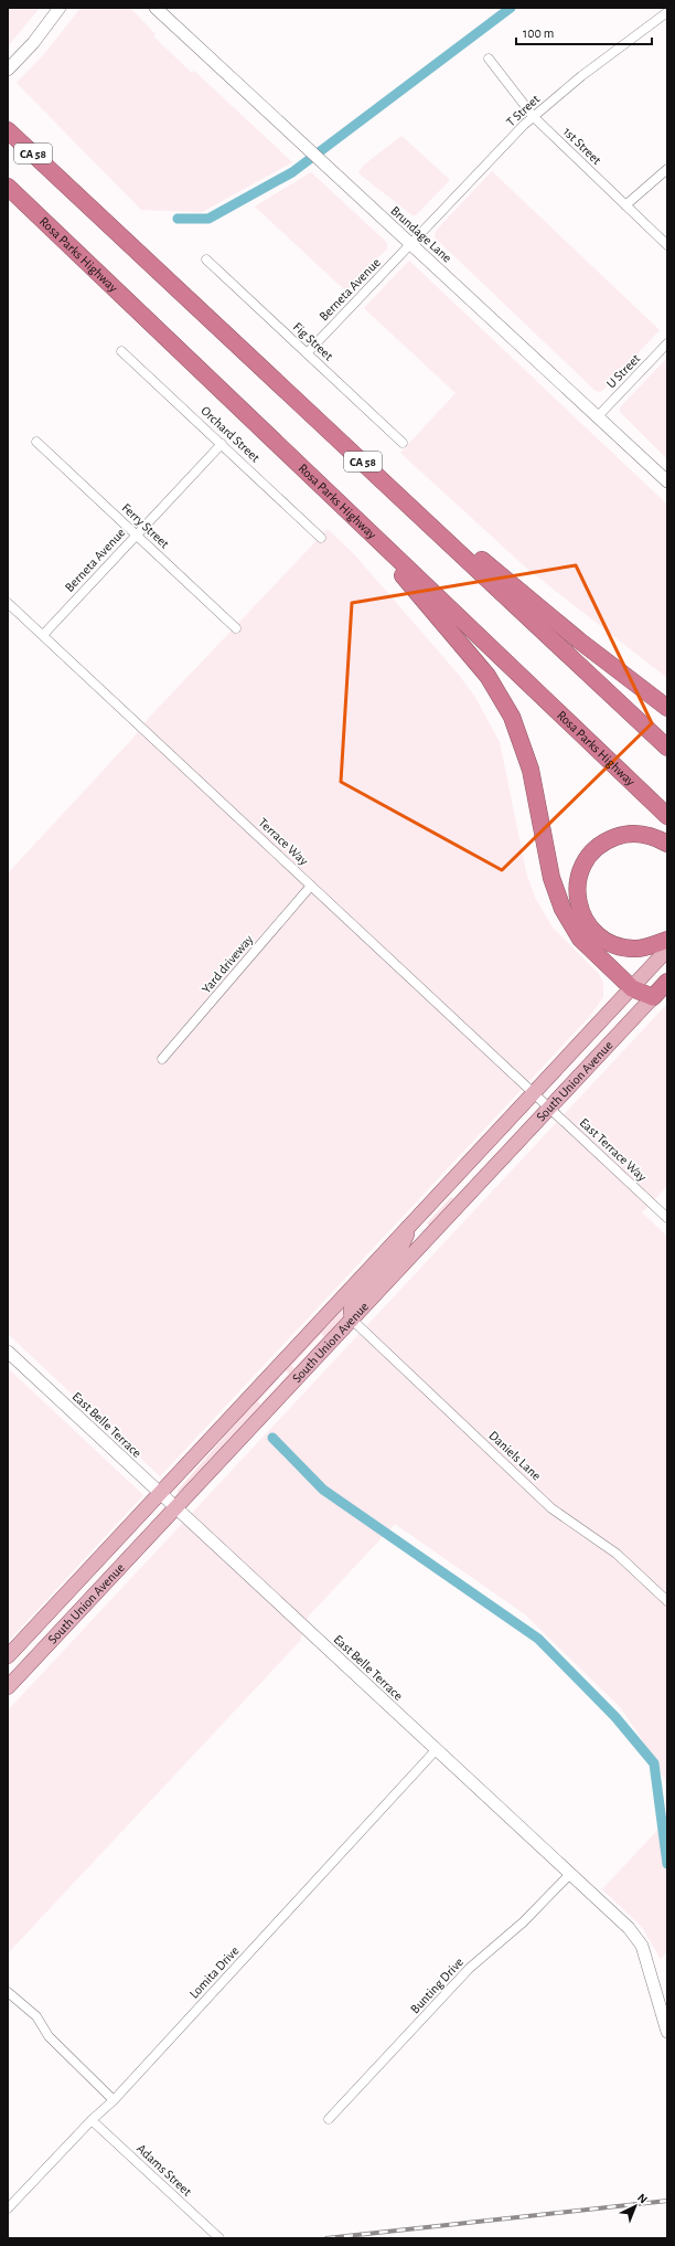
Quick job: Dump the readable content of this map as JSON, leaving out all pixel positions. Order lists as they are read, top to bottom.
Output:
{
  "streets": {
    "highway": ["CA 58", "Rosa Parks Highway"],
    "main road": ["South Union Avenue"],
    "street": [
      "T Street",
      "1st Street",
      "Brundage Lane",
      "Berneta Avenue",
      "Fig Street",
      "U Street",
      "Orchard Street",
      "Ferry Street",
      "Terrace Way",
      "Yard driveway",
      "East Terrace Way",
      "East Belle Terrace",
      "Daniels Lane",
      "Lomita Drive",
      "Bunting Drive",
      "Adams Street"
    ]
  },
  "crossings": [
    ["T Street", "1st Street"],
    ["T Street", "Brundage Lane"],
    ["T Street", "Berneta Avenue"],
    ["Brundage Lane", "Berneta Avenue"],
    ["Brundage Lane", "U Street"],
    ["Berneta Avenue", "Fig Street"],
    ["Berneta Avenue", "Orchard Street"],
    ["Berneta Avenue", "Ferry Street"],
    ["Berneta Avenue", "Terrace Way"],
    ["Terrace Way", "Yard driveway"],
    ["Terrace Way", "South Union Avenue"],
    ["Terrace Way", "East Terrace Way"],
    ["South Union Avenue", "East Terrace Way"],
    ["South Union Avenue", "East Belle Terrace"],
    ["South Union Avenue", "Daniels Lane"],
    ["East Belle Terrace", "Lomita Drive"],
    ["East Belle Terrace", "Bunting Drive"],
    ["Lomita Drive", "Adams Street"]
  ],
  "scale_bar": "100 m",
  "north": "top right"
}
